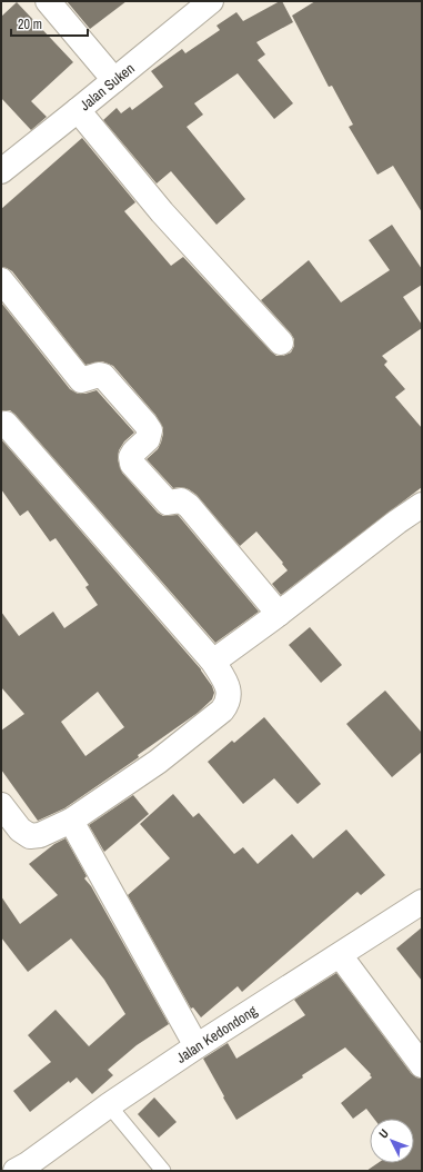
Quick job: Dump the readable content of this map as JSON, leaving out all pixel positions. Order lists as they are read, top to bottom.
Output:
{
  "streets": {
    "street": ["Jalan Suken", "Jalan Kedondong"]
  },
  "scale_bar": "20 m",
  "north": "top left"
}
